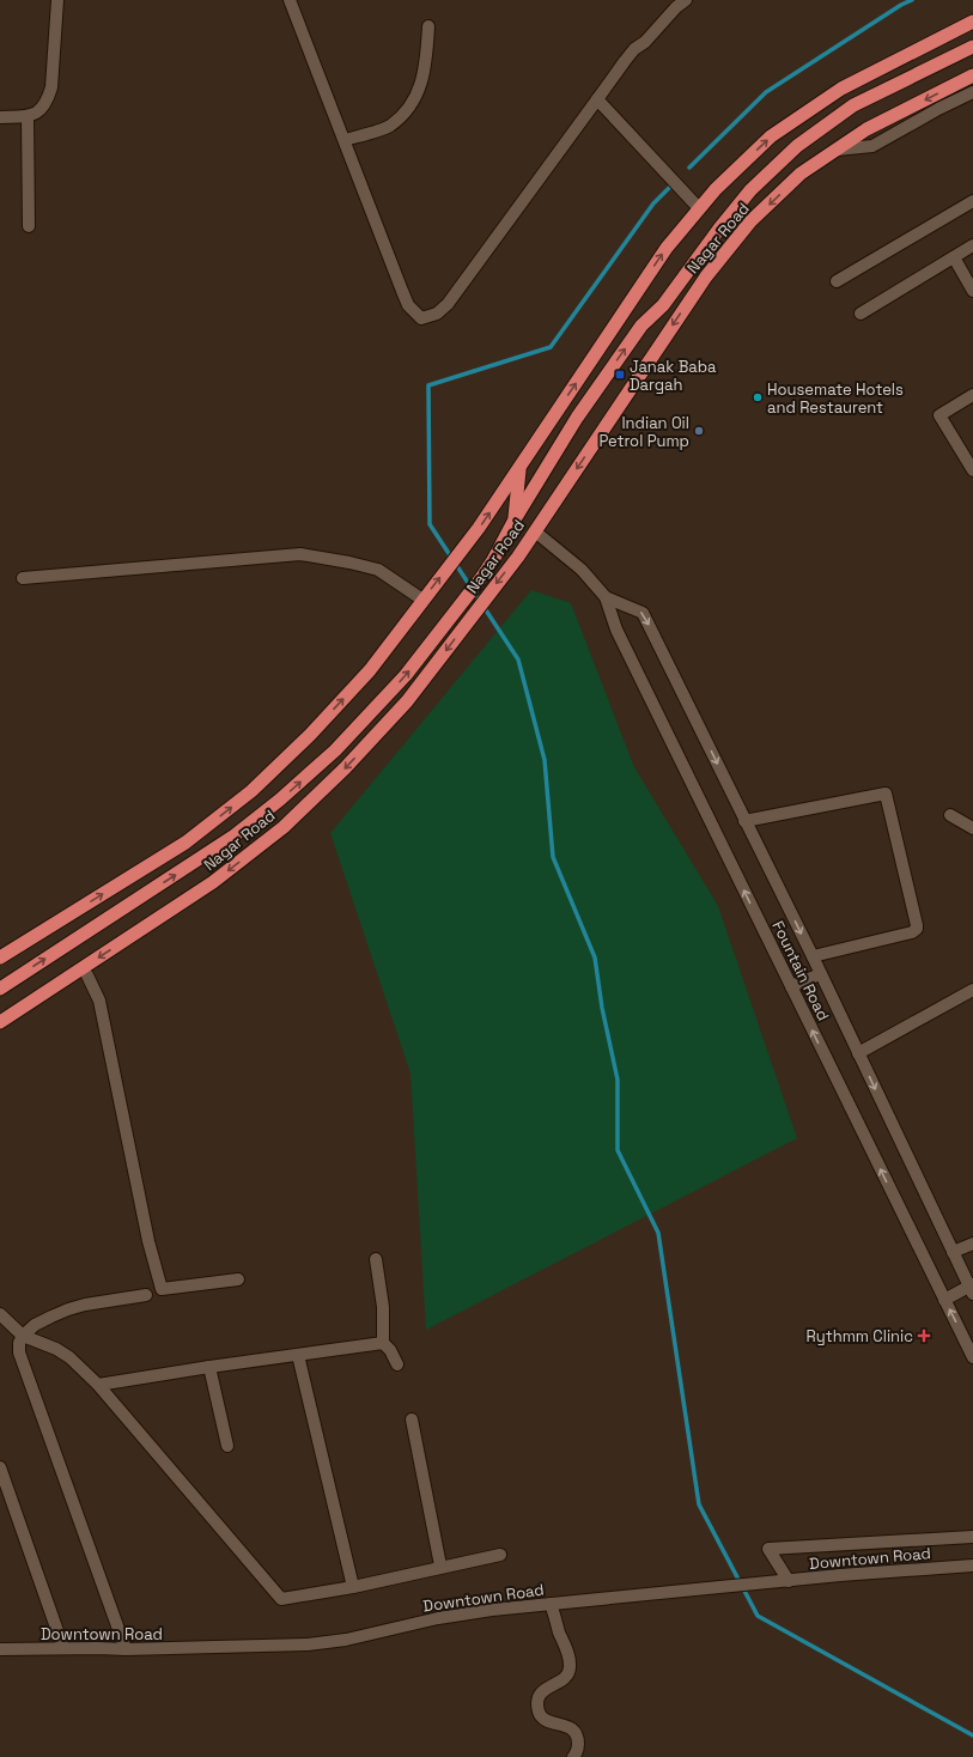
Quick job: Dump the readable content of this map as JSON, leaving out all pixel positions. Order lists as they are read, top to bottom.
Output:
{
  "streets": {
    "highway": ["Nagar Road"],
    "street": ["Fountain Road", "Downtown Road"]
  },
  "crossings": [
    ["Nagar Road", "Fountain Road"]
  ],
  "places": {
    "transit": ["Janak Baba Dargah"],
    "other": ["Housemate Hotels and Restaurent", "Indian Oil Petrol Pump"],
    "health": ["Rythmm Clinic"]
  }
}
